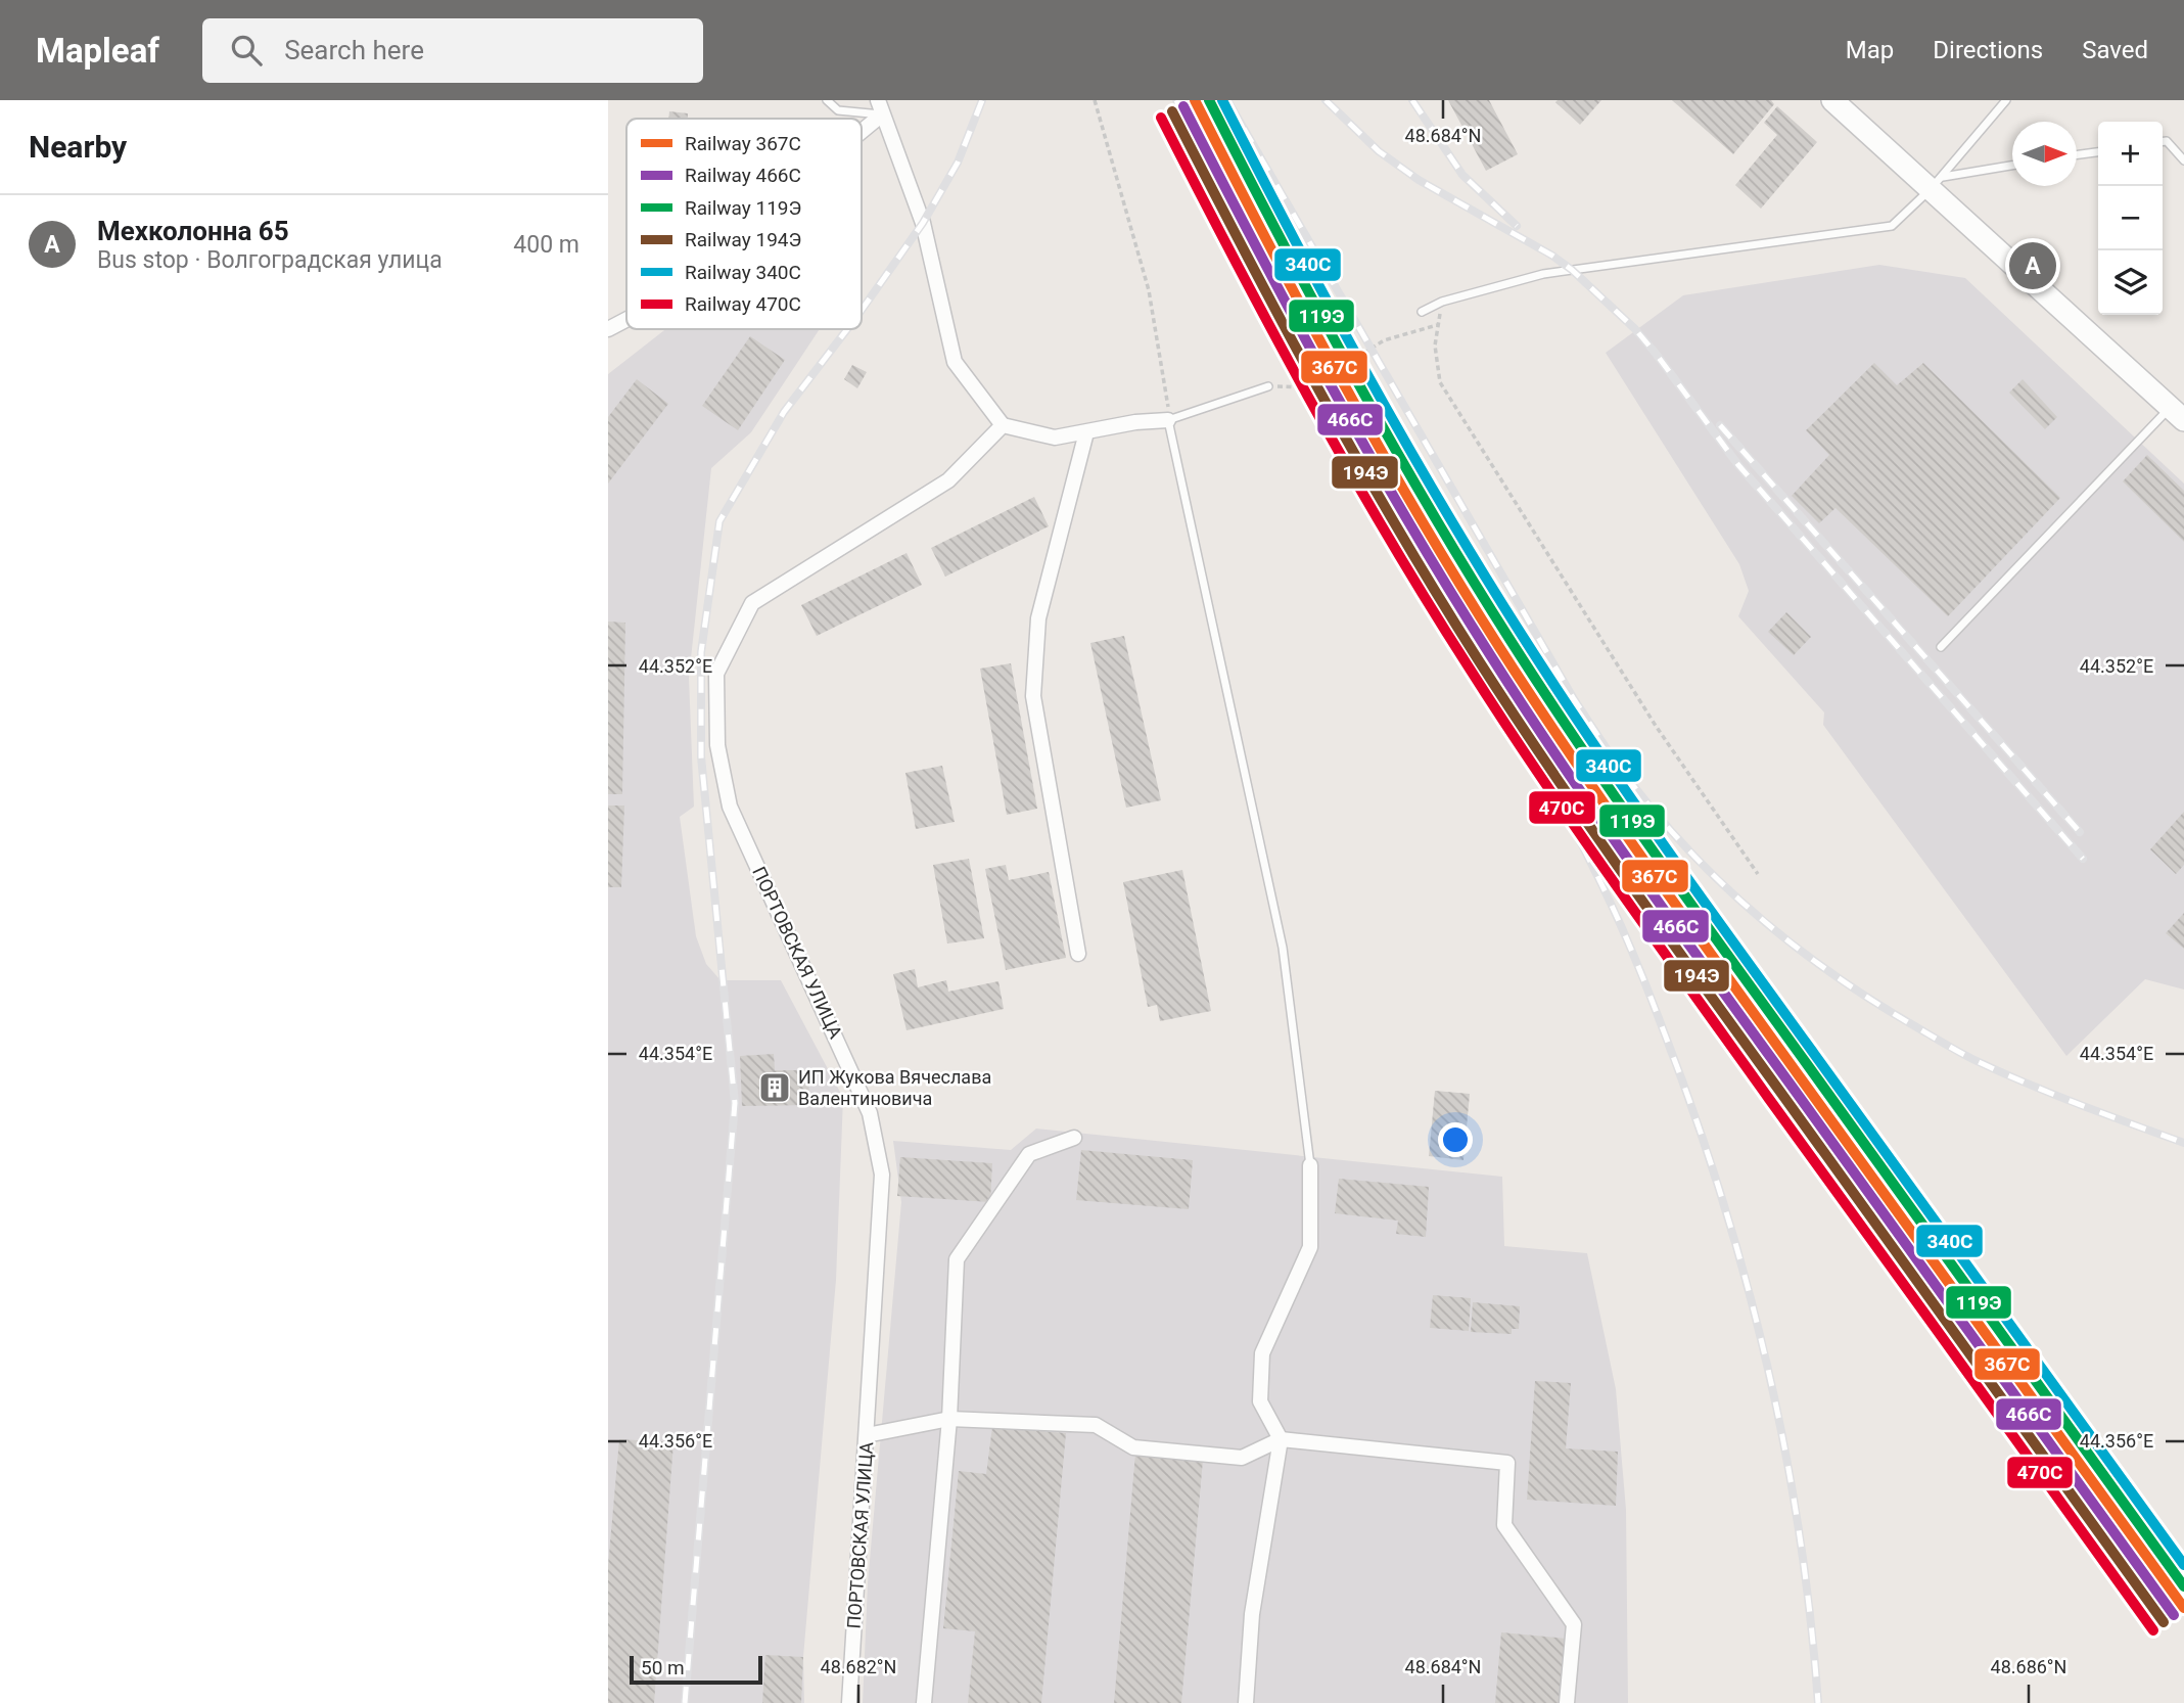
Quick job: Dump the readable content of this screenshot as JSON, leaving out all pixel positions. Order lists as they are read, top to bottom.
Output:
{
  "streets": {
    "street": ["ПОРТОВСКАЯ УЛИЦА"]
  },
  "places": {
    "building": ["ИП Жукова Вячеслава Валентиновича"]
  },
  "lines": [
    "rail line 367С",
    "rail line 119Э",
    "rail line 340С",
    "rail line 466С",
    "rail line 194Э",
    "rail line 470С"
  ],
  "legend": [
    "Railway 367С",
    "Railway 466С",
    "Railway 119Э",
    "Railway 194Э",
    "Railway 340С",
    "Railway 470С"
  ],
  "scale_bar": "50 m",
  "north": "right",
  "page": {
    "header": "Mapleaf",
    "search": "Search here",
    "nav": ["Map", "Directions", "Saved"],
    "heading": "Nearby",
    "map_buttons": ["+", "−"],
    "list": [
      {
        "mark": "A",
        "name": "Мехколонна 65",
        "note": "Bus stop · Волгоградская улица",
        "value": "400 m"
      }
    ],
    "pins": "A",
    "scale": "50 m"
  },
  "coordinates": [
    "48.684°N",
    "44.352°E",
    "44.354°E",
    "44.356°E",
    "48.682°N",
    "48.686°N"
  ]
}
